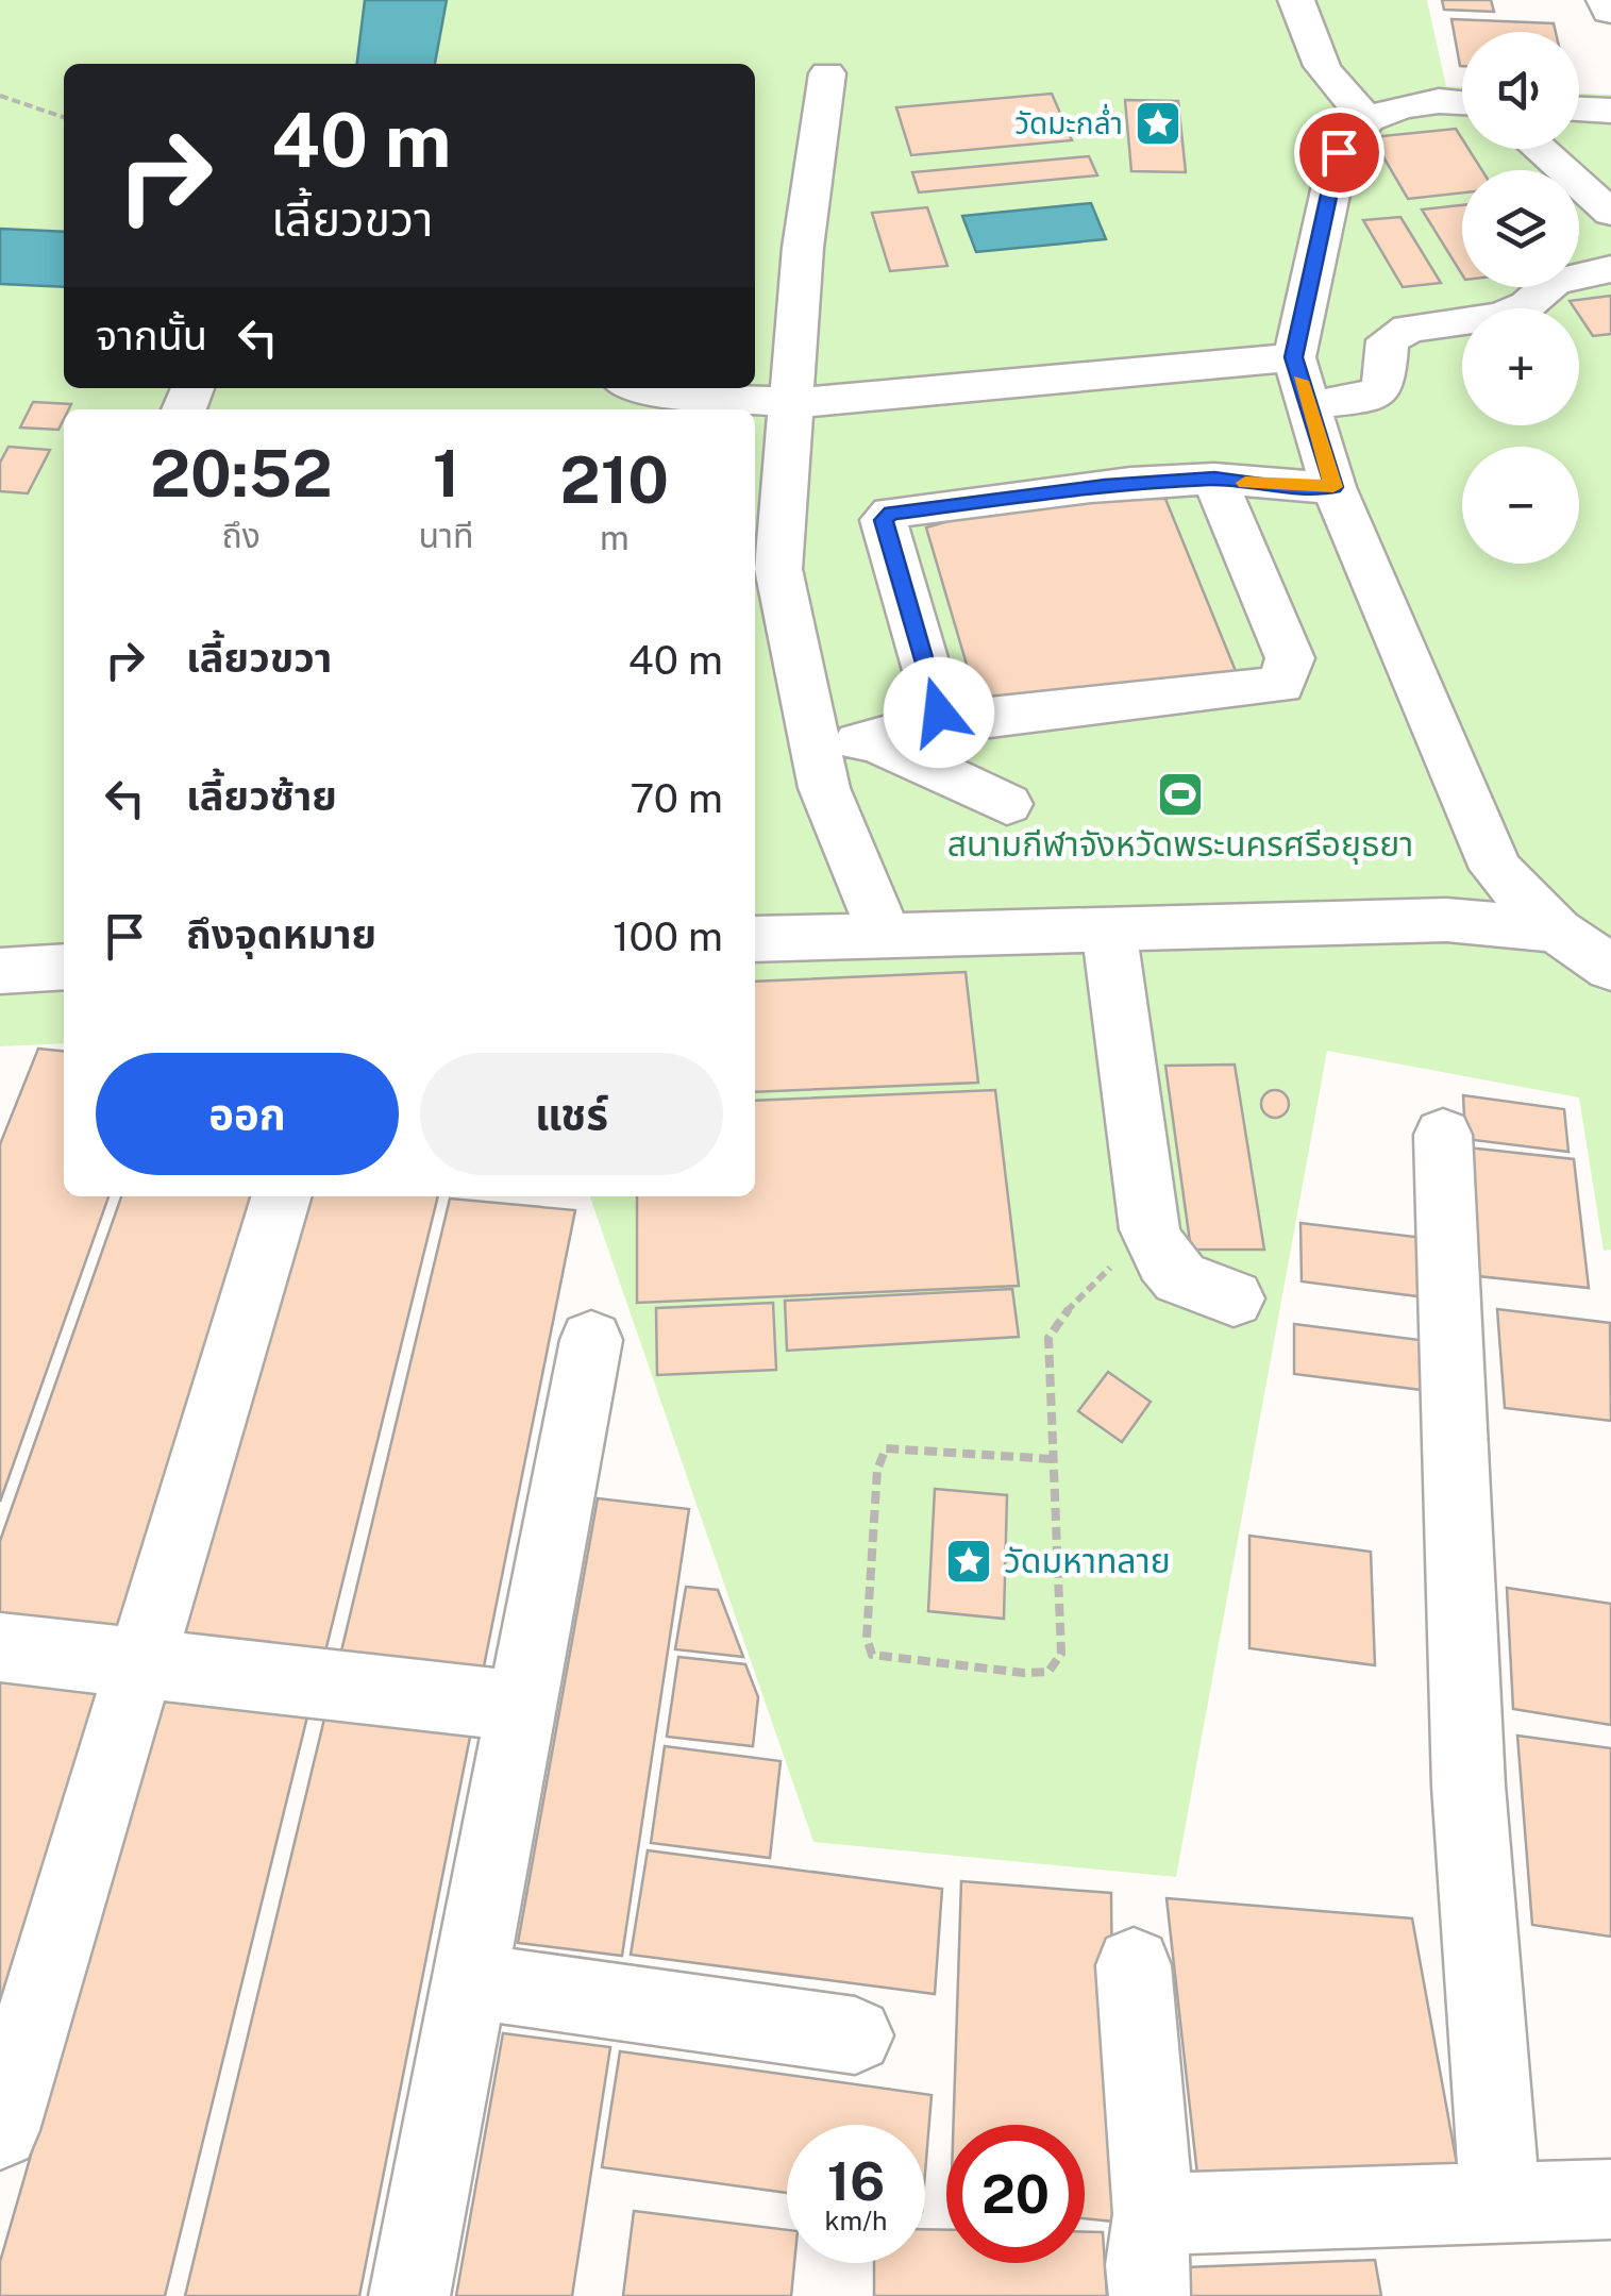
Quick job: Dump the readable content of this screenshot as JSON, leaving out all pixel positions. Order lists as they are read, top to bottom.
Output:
{
  "places": {
    "place": ["วัดมะกล่ำ", "วัดมหาทลาย"],
    "sports": ["สนามกีฬาจังหวัดพระนครศรีอยุธยา"]
  },
  "page": {
    "map_buttons": ["+", "−"],
    "turn": ["40 m", "เลี้ยวขวา"],
    "then": "จากนั้น",
    "eta": [
      "20:52",
      "ถึง",
      "1",
      "นาที",
      "210",
      "m"
    ],
    "list": [
      {
        "name": "เลี้ยวขวา",
        "value": "40 m"
      },
      {
        "name": "เลี้ยวซ้าย",
        "value": "70 m"
      },
      {
        "name": "ถึงจุดหมาย",
        "value": "100 m"
      }
    ],
    "buttons": ["ออก", "แชร์"],
    "speed": "16 km/h",
    "limit": "20"
  }
}
